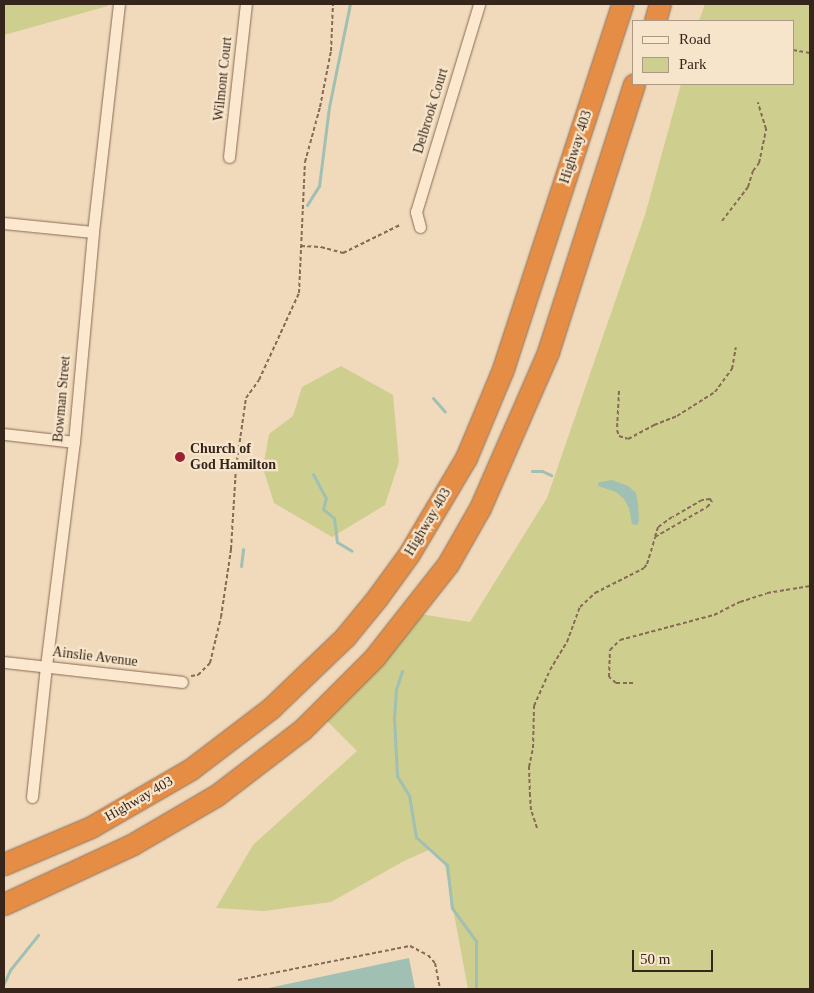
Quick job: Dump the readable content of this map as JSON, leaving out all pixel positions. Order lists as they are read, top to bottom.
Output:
{
  "streets": {
    "highway": ["Highway 403"],
    "street": [
      "Wilmont Court",
      "Delbrook Court",
      "Bowman Street",
      "Ainslie Avenue"
    ]
  },
  "crossings": [
    ["Bowman Street", "Ainslie Avenue"]
  ],
  "places": ["Church of God Hamilton"],
  "legend": ["Road", "Park"],
  "scale_bar": "50 m"
}
